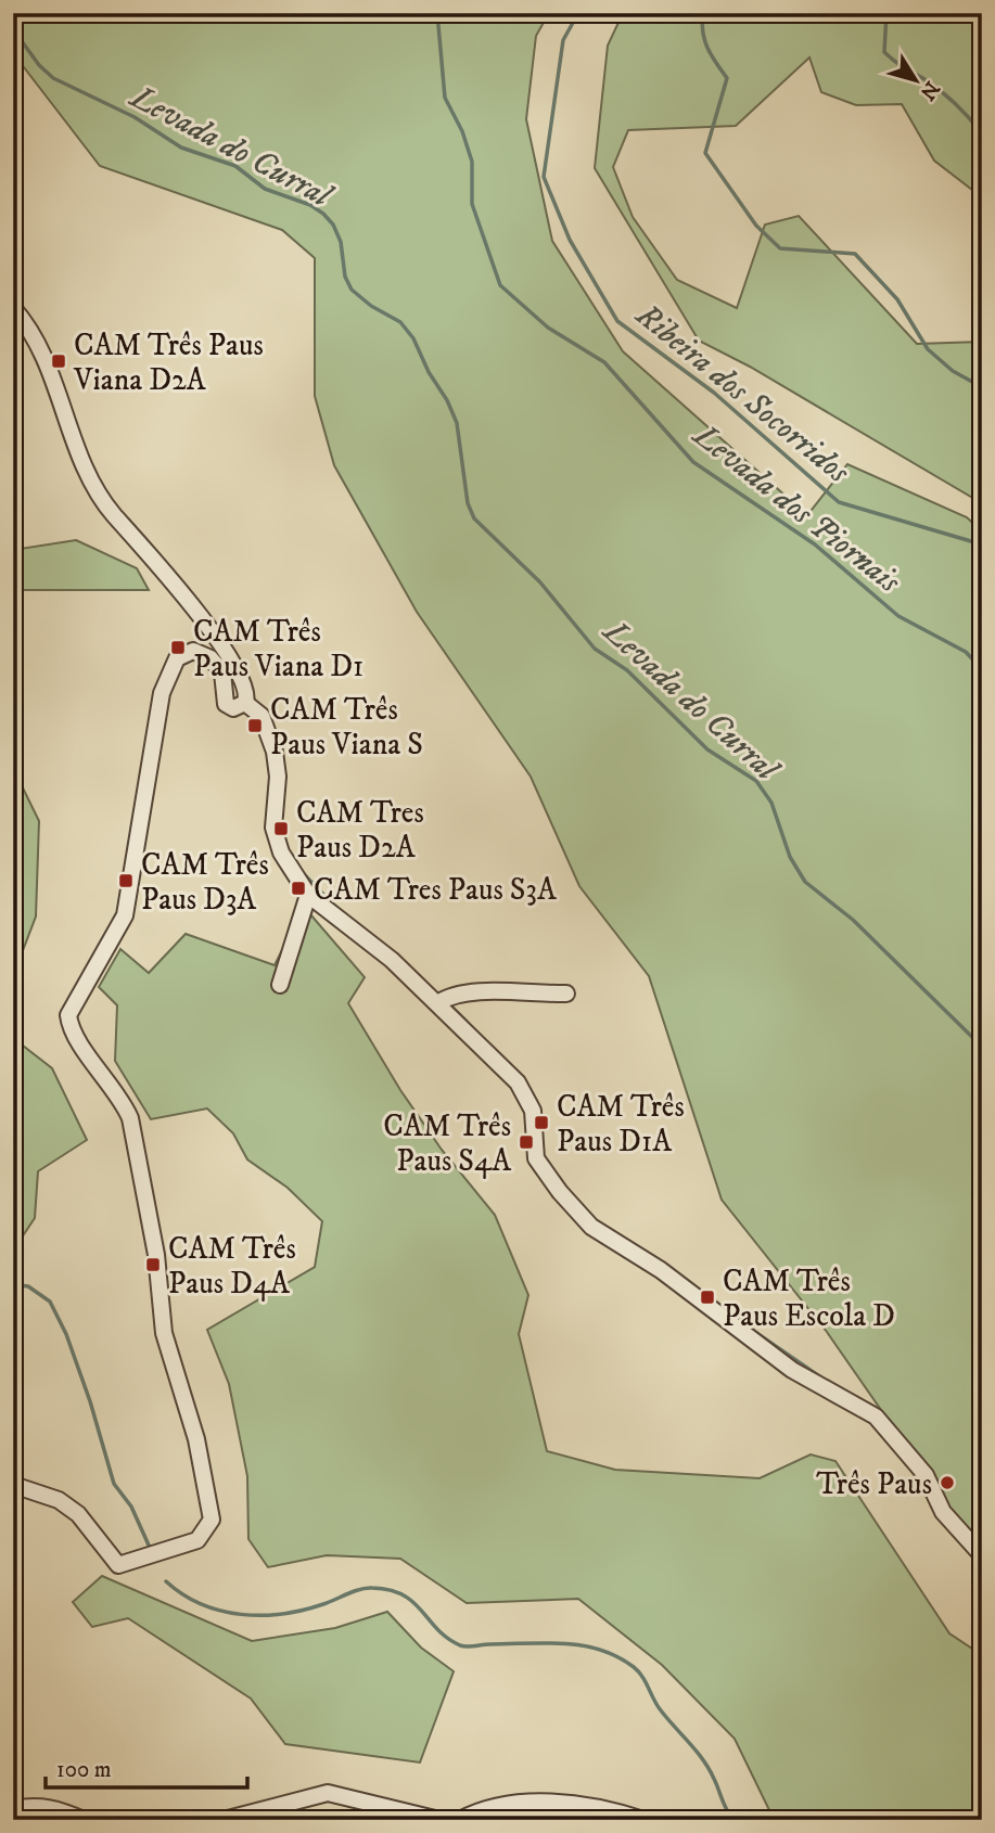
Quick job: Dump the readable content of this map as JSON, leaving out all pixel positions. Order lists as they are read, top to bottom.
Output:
{
  "water": ["Levada do Curral", "Ribeira dos Socorridos", "Levada dos Piornais"],
  "places": {
    "transit": [
      "CAM Três Paus Viana D2A",
      "CAM Três Paus Viana D1",
      "CAM Três Paus Viana S",
      "CAM Tres Paus D2A",
      "CAM Três Paus D3A",
      "CAM Tres Paus S3A",
      "CAM Três Paus D1A",
      "CAM Três Paus S4A",
      "CAM Três Paus D4A",
      "CAM Três Paus Escola D"
    ],
    "other": ["Três Paus"]
  },
  "scale_bar": "100 m",
  "north": "bottom right"
}
